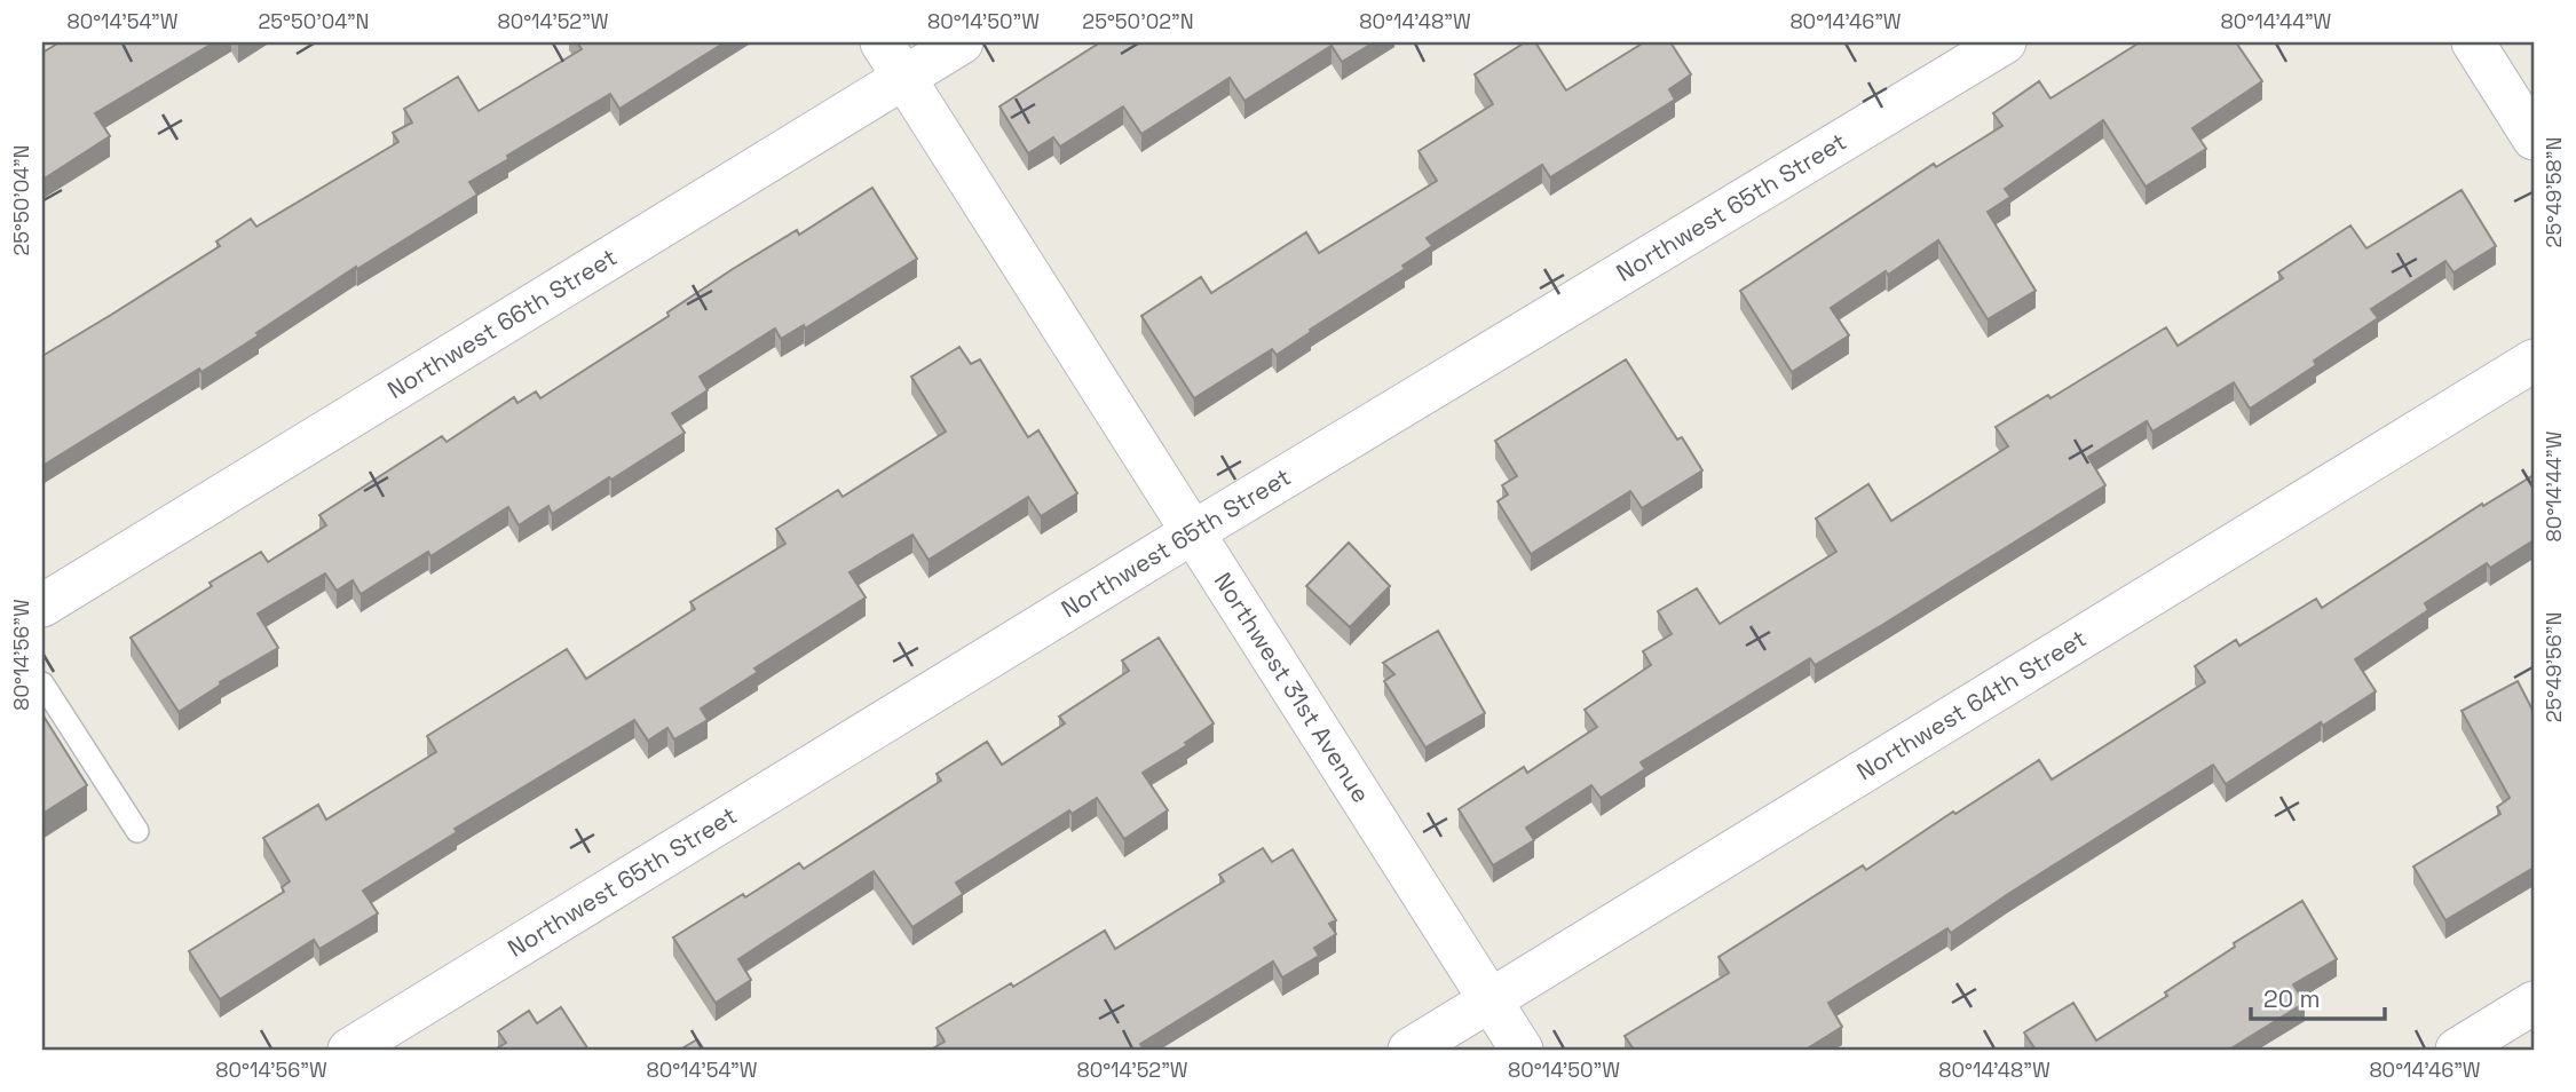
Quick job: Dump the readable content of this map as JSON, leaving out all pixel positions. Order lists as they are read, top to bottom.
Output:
{
  "streets": {
    "street": [
      "Northwest 65th Street",
      "Northwest 66th Street",
      "Northwest 31st Avenue",
      "Northwest 64th Street"
    ]
  },
  "crossings": [
    ["Northwest 65th Street", "Northwest 31st Avenue"],
    ["Northwest 66th Street", "Northwest 31st Avenue"],
    ["Northwest 31st Avenue", "Northwest 64th Street"]
  ],
  "scale_bar": "20 m",
  "coordinates": [
    "80°14'54\"W",
    "25°50'04\"N",
    "80°14'52\"W",
    "80°14'50\"W",
    "25°50'02\"N",
    "80°14'48\"W",
    "80°14'46\"W",
    "80°14'44\"W",
    "25°49'58\"N",
    "80°14'56\"W",
    "25°49'56\"N"
  ]
}
